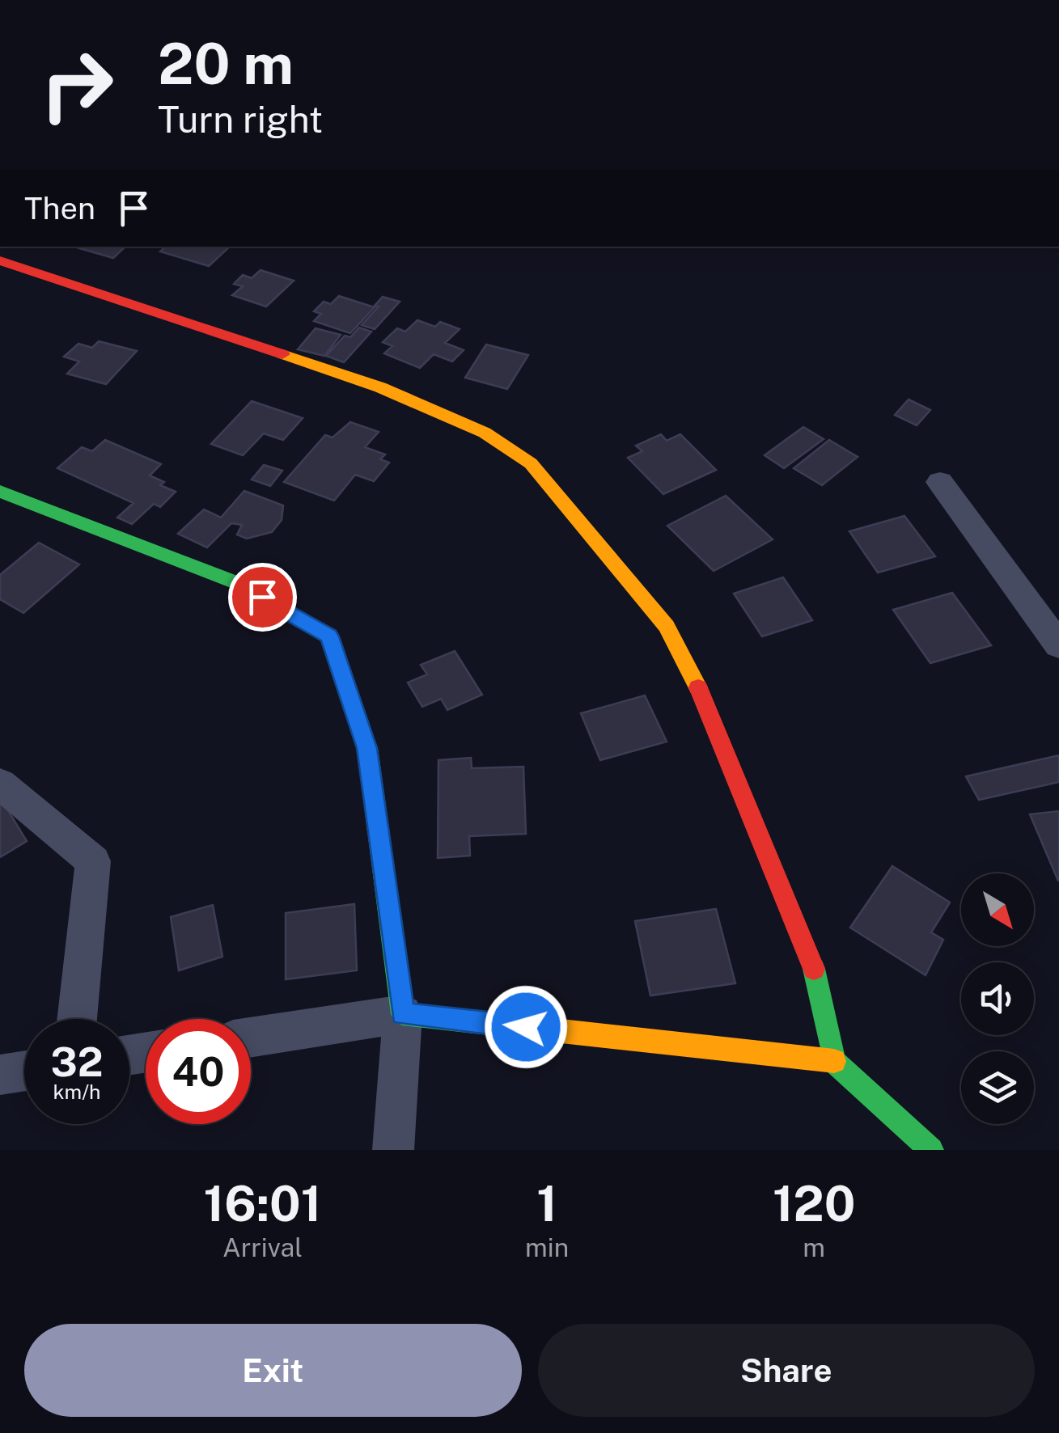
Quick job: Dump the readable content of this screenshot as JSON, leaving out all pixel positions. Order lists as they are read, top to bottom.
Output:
{
  "north": "bottom right",
  "page": {
    "turn": ["20 m", "Turn right"],
    "then": "Then",
    "speed": "32 km/h",
    "limit": "40",
    "eta": [
      "16:01",
      "Arrival",
      "1",
      "min",
      "120",
      "m"
    ],
    "buttons": ["Exit", "Share"]
  }
}
